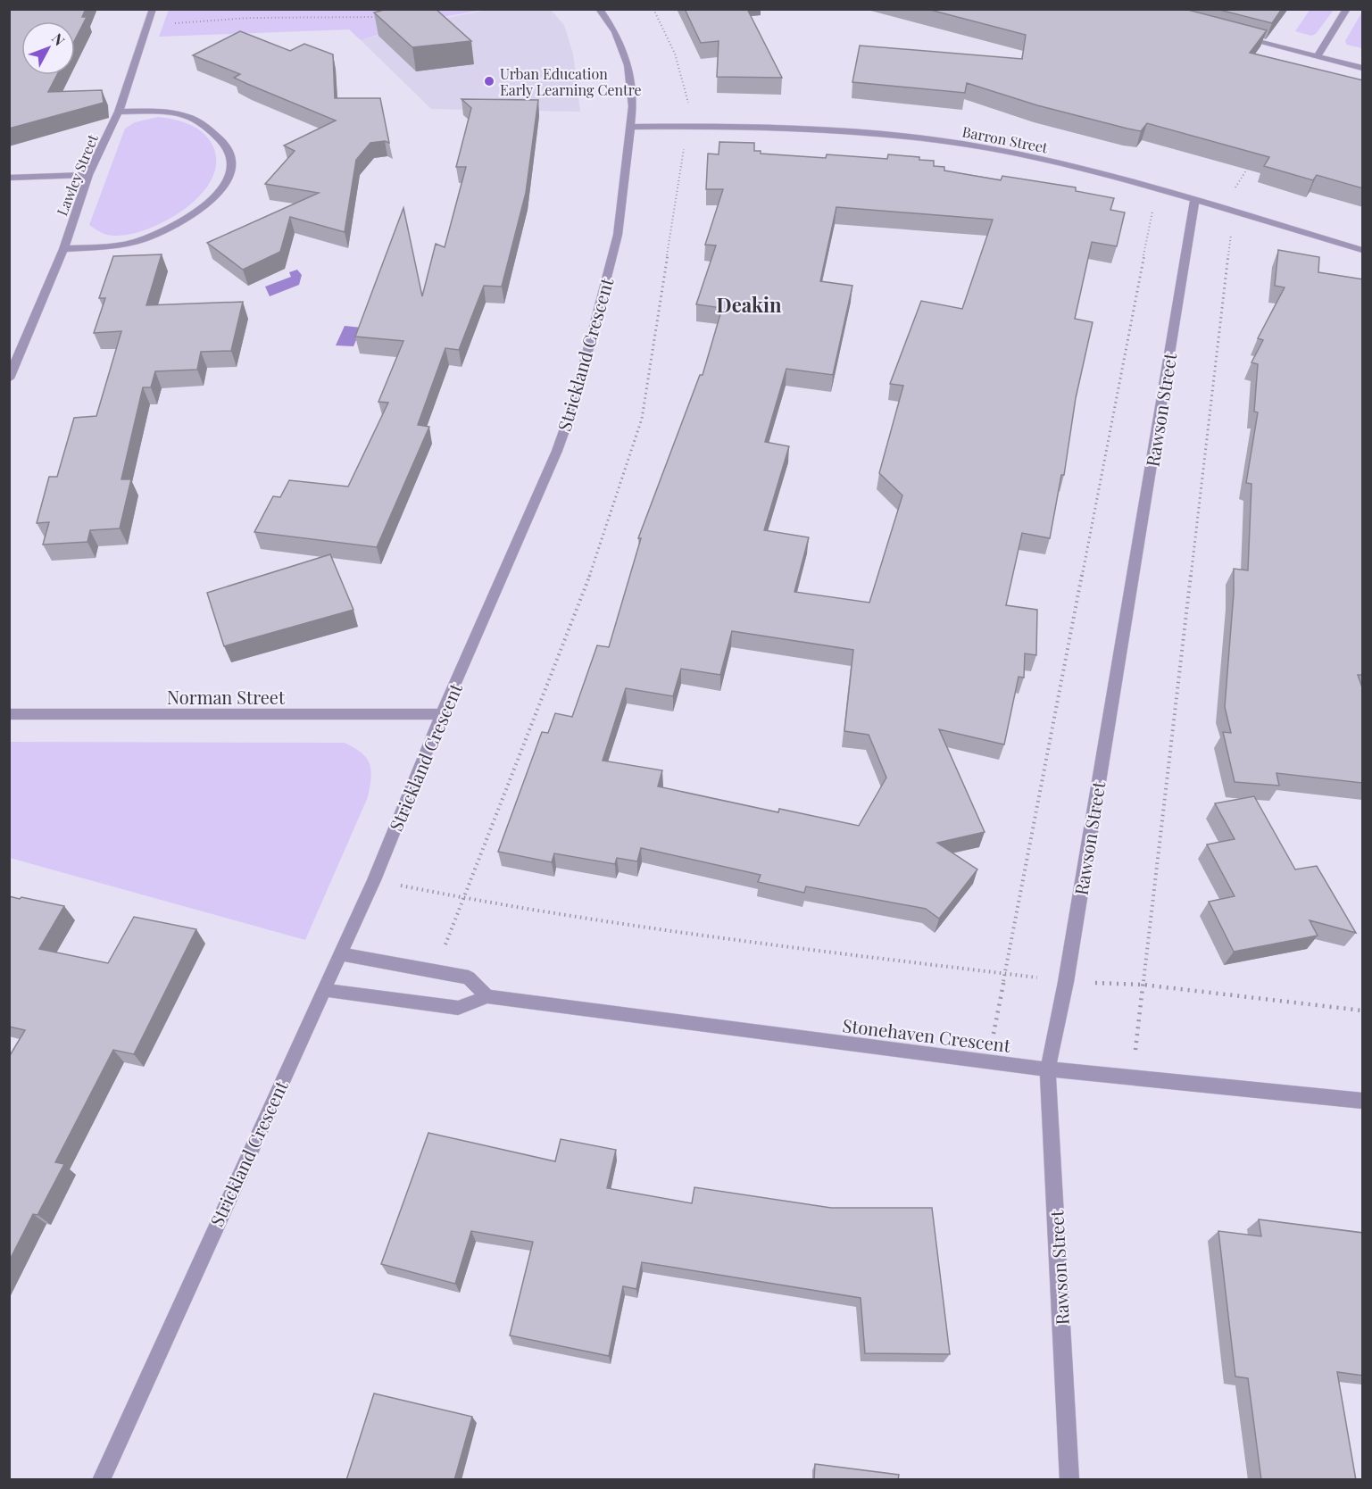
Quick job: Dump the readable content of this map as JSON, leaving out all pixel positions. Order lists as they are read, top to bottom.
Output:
{
  "streets": {
    "street": [
      "Barron Street",
      "Lawley Street",
      "Strickland Crescent",
      "Rawson Street",
      "Norman Street",
      "Stonehaven Crescent"
    ]
  },
  "crossings": [
    ["Barron Street", "Strickland Crescent"],
    ["Barron Street", "Rawson Street"],
    ["Strickland Crescent", "Norman Street"],
    ["Strickland Crescent", "Stonehaven Crescent"],
    ["Rawson Street", "Stonehaven Crescent"]
  ],
  "districts": ["Deakin"],
  "places": ["Urban Education Early Learning Centre"],
  "north": "top right"
}
